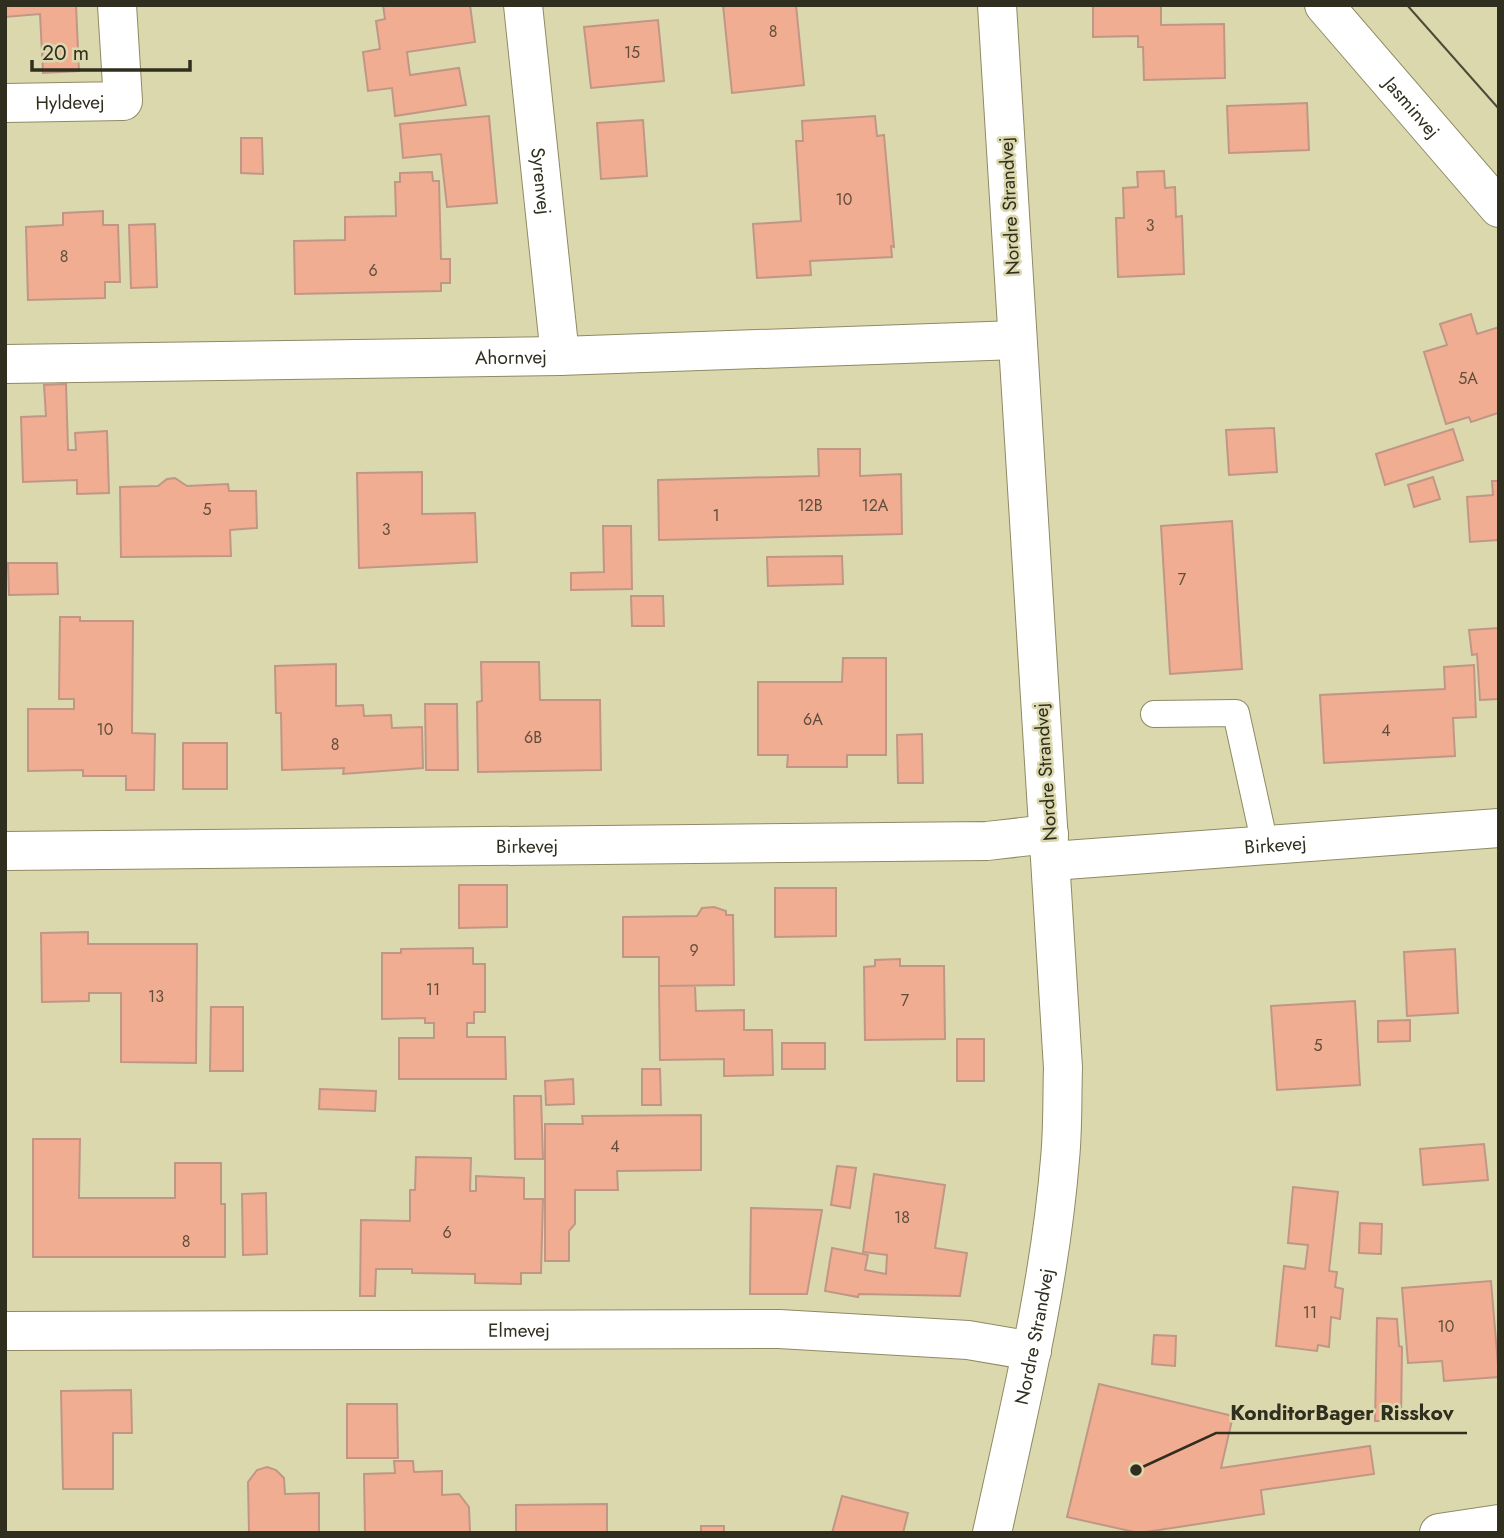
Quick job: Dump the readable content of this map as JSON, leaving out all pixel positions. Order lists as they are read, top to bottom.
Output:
{
  "streets": {
    "street": [
      "Hyldevej",
      "Jasminvej",
      "Syrenvej",
      "Nordre Strandvej",
      "Ahornvej",
      "Birkevej",
      "Elmevej"
    ]
  },
  "crossings": [
    ["Syrenvej", "Ahornvej"],
    ["Nordre Strandvej", "Ahornvej"],
    ["Nordre Strandvej", "Birkevej"],
    ["Nordre Strandvej", "Elmevej"]
  ],
  "places": ["KonditorBager Risskov"],
  "house_numbers": [
    "8",
    "15",
    "10",
    "3",
    "8",
    "6",
    "5A",
    "12B",
    "12A",
    "5",
    "1",
    "3",
    "7",
    "6A",
    "10",
    "4",
    "6B",
    "8",
    "9",
    "11",
    "13",
    "7",
    "5",
    "4",
    "18",
    "6",
    "8",
    "11",
    "10"
  ],
  "scale_bar": "20 m"
}
